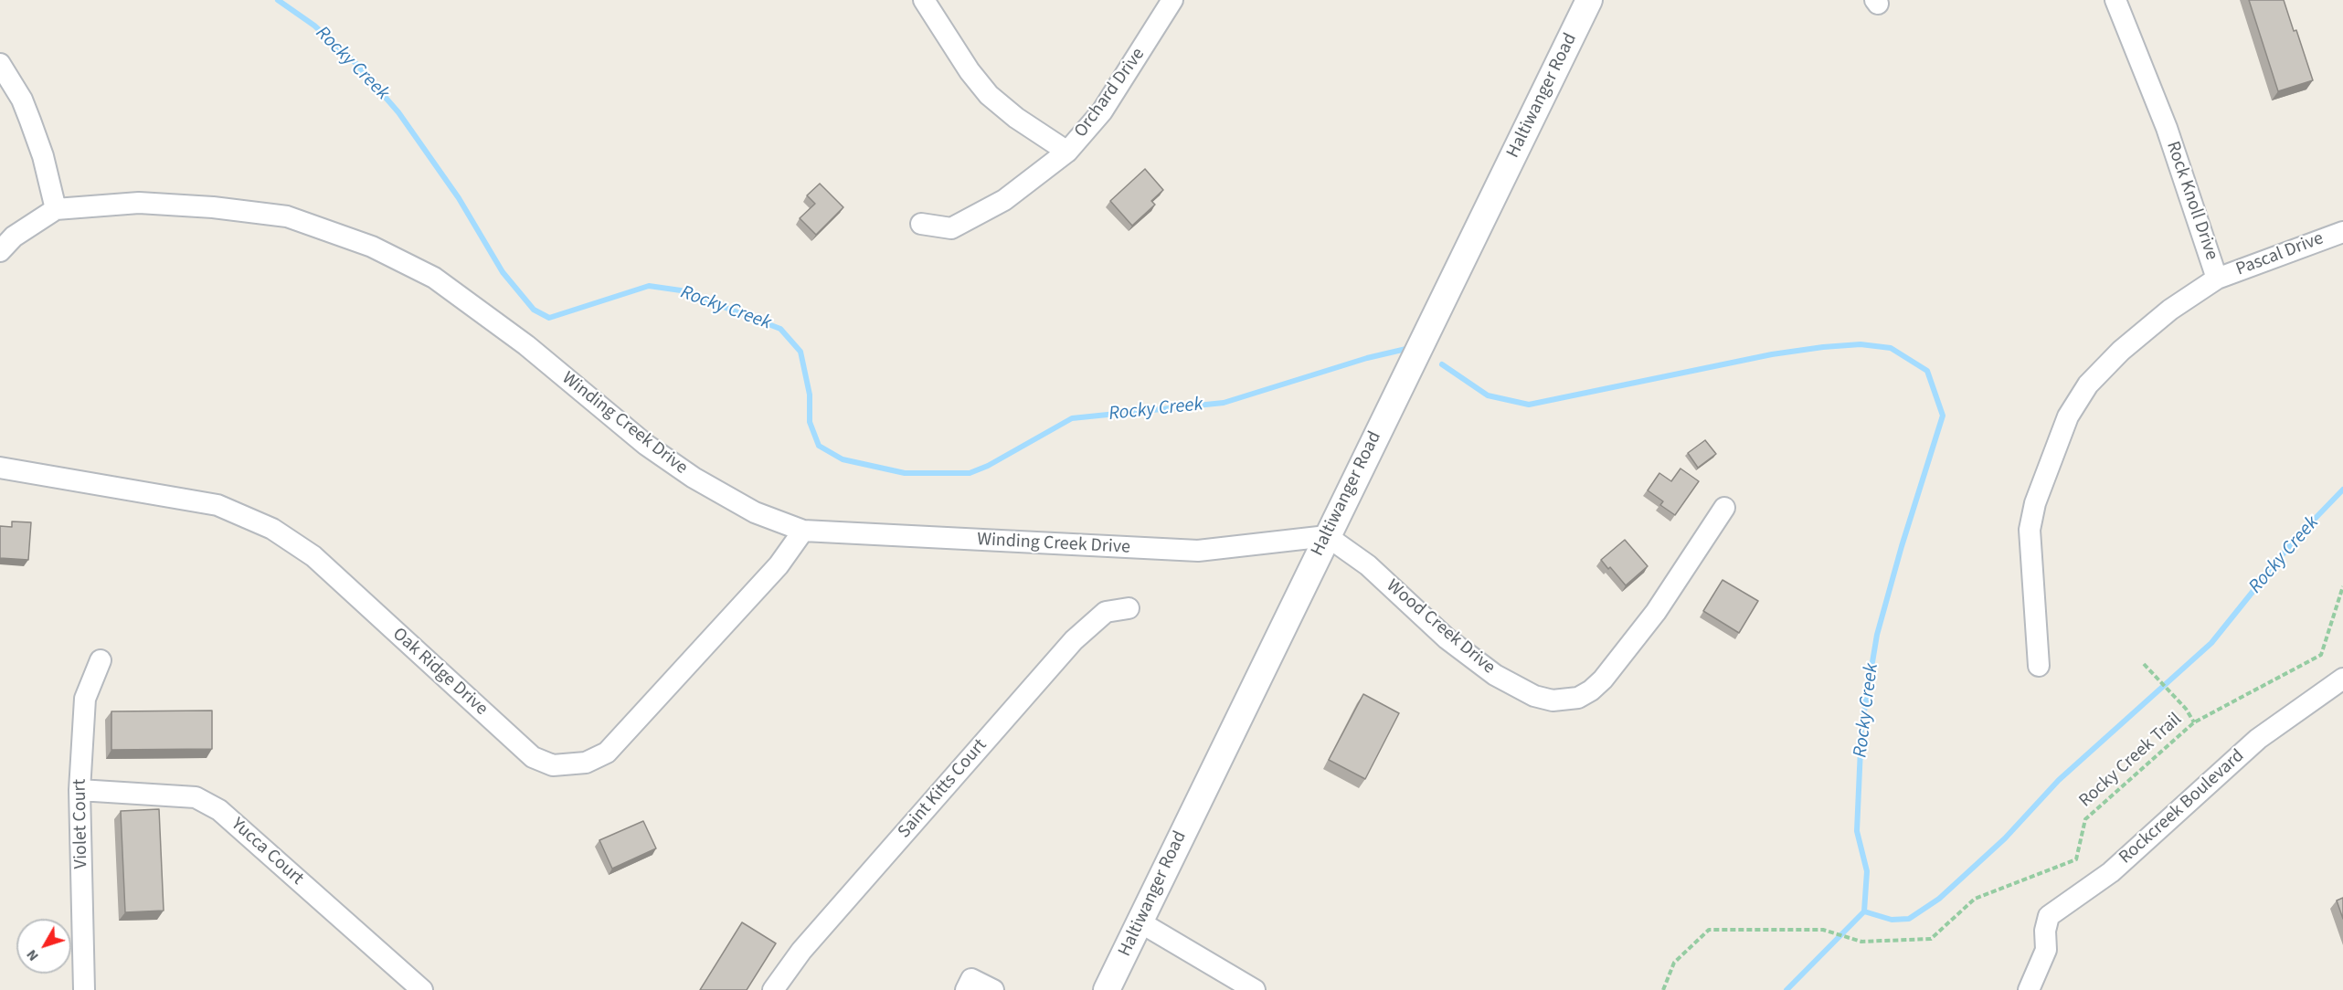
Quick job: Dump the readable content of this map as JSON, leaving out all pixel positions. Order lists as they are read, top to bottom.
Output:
{
  "streets": {
    "street": [
      "Orchard Drive",
      "Haltiwanger Road",
      "Rock Knoll Drive",
      "Pascal Drive",
      "Winding Creek Drive",
      "Wood Creek Drive",
      "Oak Ridge Drive",
      "Saint Kitts Court",
      "Rockcreek Boulevard",
      "Violet Court",
      "Yucca Court"
    ],
    "path": ["Rocky Creek Trail"]
  },
  "crossings": [
    ["Haltiwanger Road", "Winding Creek Drive"],
    ["Haltiwanger Road", "Wood Creek Drive"],
    ["Rock Knoll Drive", "Pascal Drive"],
    ["Winding Creek Drive", "Wood Creek Drive"],
    ["Winding Creek Drive", "Oak Ridge Drive"],
    ["Violet Court", "Yucca Court"]
  ],
  "water": ["Rocky Creek"],
  "north": "bottom left"
}
